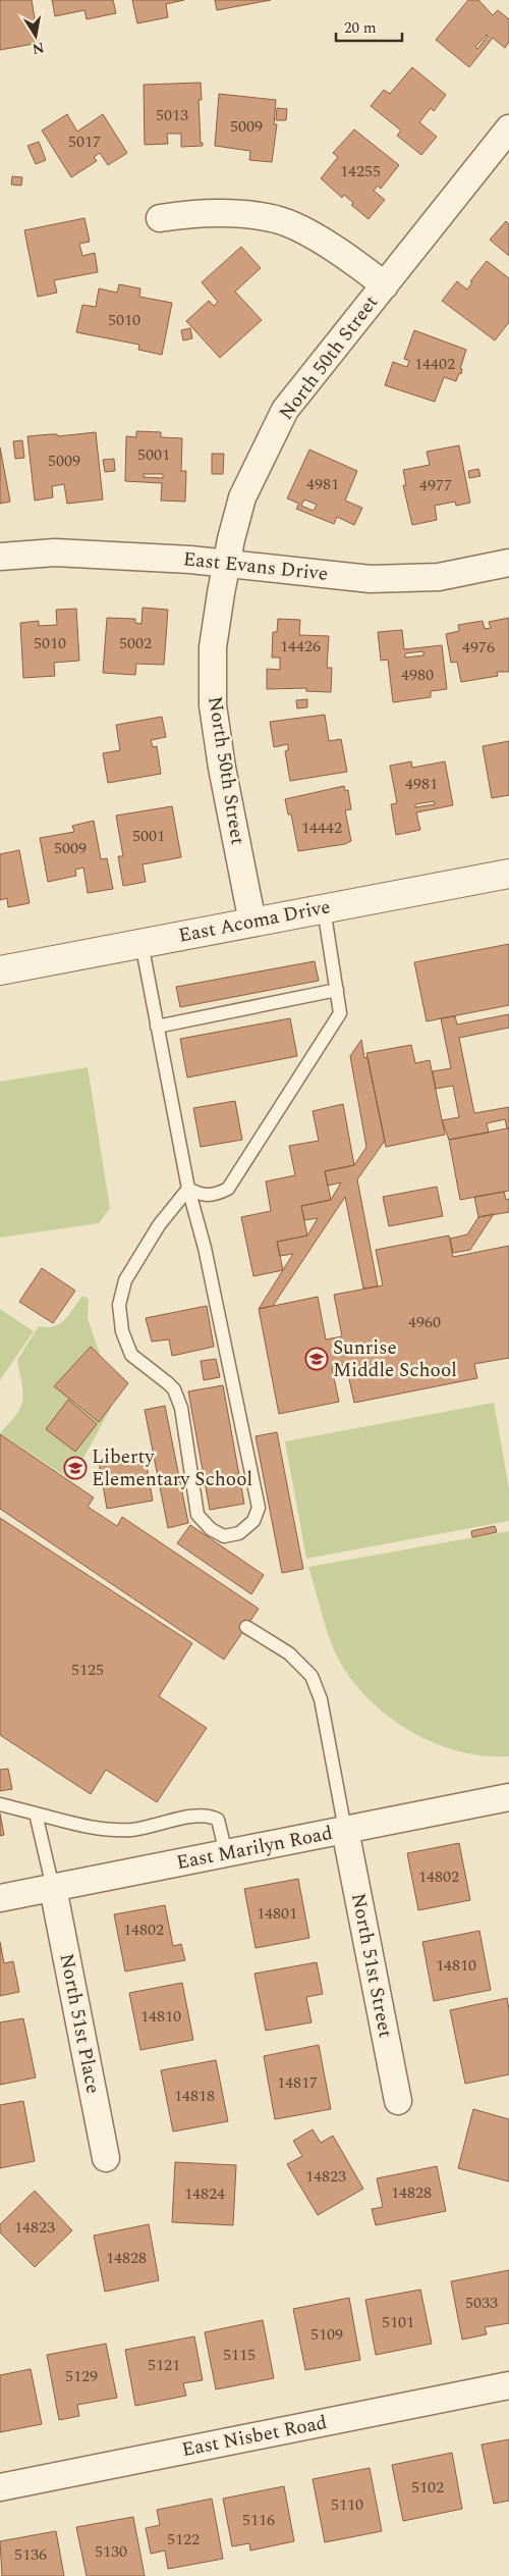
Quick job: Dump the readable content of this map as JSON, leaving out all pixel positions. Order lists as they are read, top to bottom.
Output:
{
  "streets": {
    "street": [
      "North 50th Street",
      "East Evans Drive",
      "East Acoma Drive",
      "East Marilyn Road",
      "North 51st Street",
      "North 51st Place",
      "East Nisbet Road"
    ]
  },
  "crossings": [
    ["North 50th Street", "East Evans Drive"],
    ["North 50th Street", "East Acoma Drive"],
    ["East Marilyn Road", "North 51st Street"],
    ["East Marilyn Road", "North 51st Place"]
  ],
  "places": {
    "school or university": ["Sunrise Middle School", "Liberty Elementary School"]
  },
  "house_numbers": [
    "5013",
    "5009",
    "5017",
    "14255",
    "5010",
    "14402",
    "5001",
    "5009",
    "4981",
    "4977",
    "5010",
    "5002",
    "14426",
    "4976",
    "4980",
    "4981",
    "14442",
    "5001",
    "5009",
    "4960",
    "5125",
    "14802",
    "14801",
    "14802",
    "14810",
    "14810",
    "14817",
    "14818",
    "14823",
    "14828",
    "14824",
    "14823",
    "14828",
    "5033",
    "5101",
    "5109",
    "5115",
    "5121",
    "5129",
    "5102",
    "5110",
    "5116",
    "5122",
    "5130",
    "5136"
  ],
  "scale_bar": "20 m",
  "north": "bottom"
}
